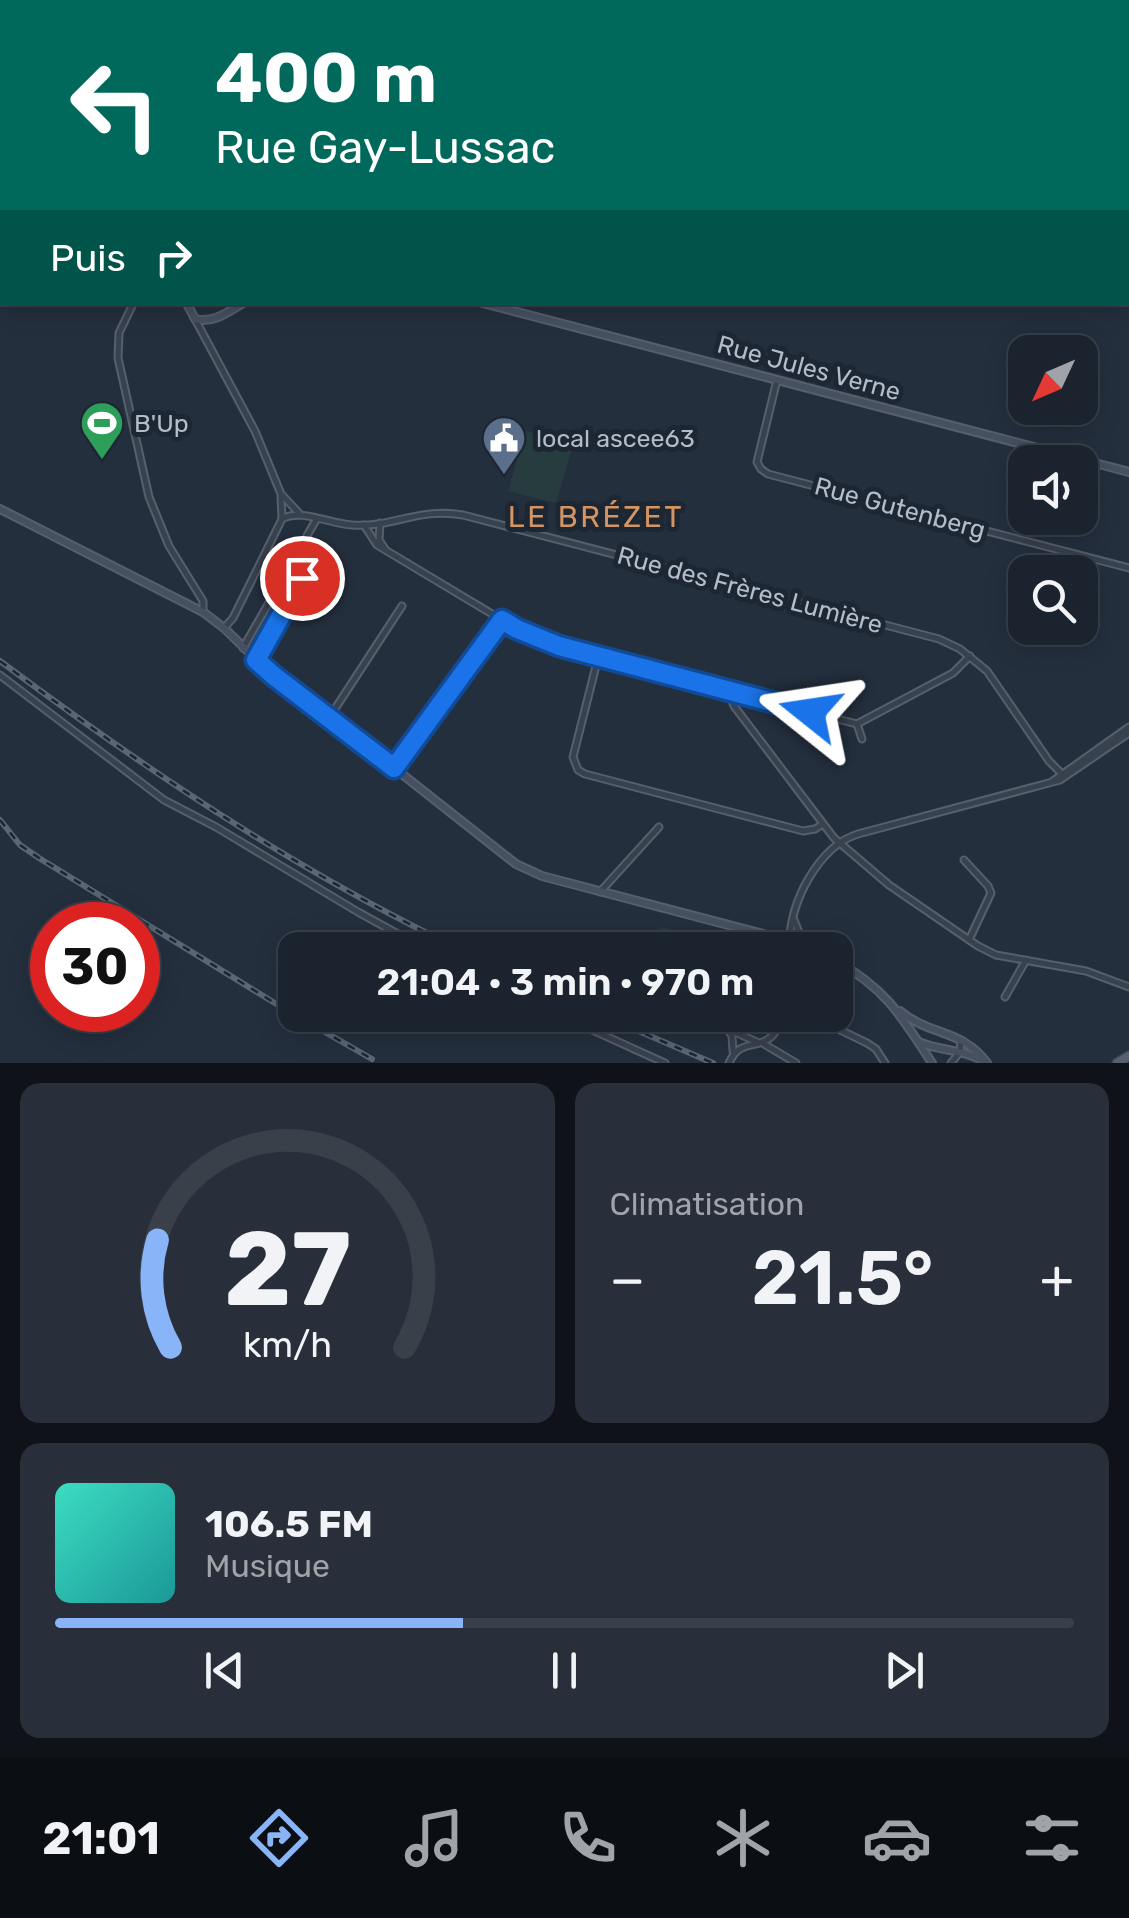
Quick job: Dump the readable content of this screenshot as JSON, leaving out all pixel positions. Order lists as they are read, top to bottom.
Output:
{
  "streets": {
    "main road": ["Rue Jules Verne"],
    "street": ["Rue Gutenberg", "Rue des Frères Lumière"]
  },
  "crossings": [
    ["Rue Jules Verne", "Rue Gutenberg"]
  ],
  "districts": ["LE BRÉZET"],
  "places": {
    "sports": ["B'Up"],
    "public building": ["local ascee63"]
  },
  "north": "bottom left",
  "page": {
    "turn": ["400 m", "Rue Gay-Lussac"],
    "then": "Puis",
    "limit": "30",
    "trip": "21:04 · 3 min · 970 m",
    "tile": "Climatisation",
    "heat": ["−", "21.5°", "+"],
    "song": ["106.5 FM", "Musique"],
    "tabs": "21:01",
    "gauge": ["27", "km/h"]
  }
}
